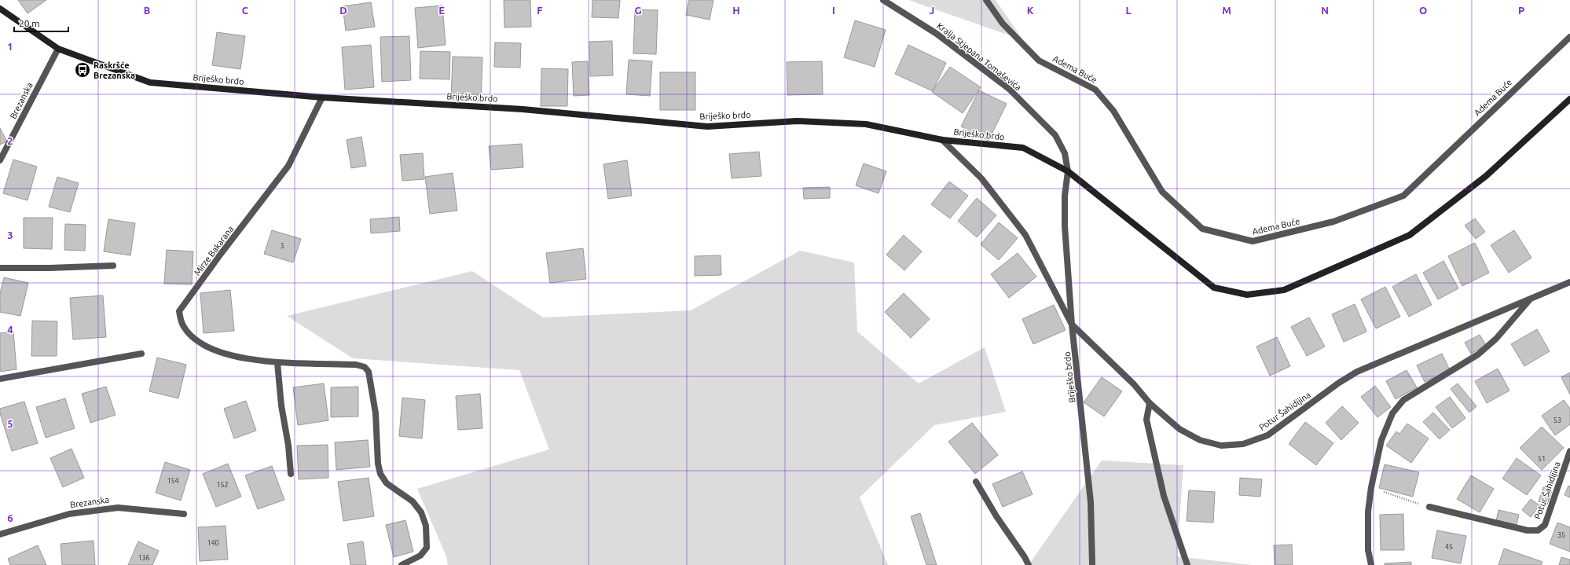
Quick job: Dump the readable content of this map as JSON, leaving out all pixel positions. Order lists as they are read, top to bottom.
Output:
{
  "streets": {
    "street": [
      "Kralja Stjepana Tomaševića",
      "Adema Buće",
      "Briješko brdo",
      "Brezanska",
      "Mirze Bakarana",
      "Potur Šahidijina"
    ]
  },
  "crossings": [
    ["Kralja Stjepana Tomaševića", "Briješko brdo"],
    ["Briješko brdo", "Brezanska"],
    ["Briješko brdo", "Mirze Bakarana"],
    ["Briješko brdo", "Potur Šahidijina"]
  ],
  "places": {
    "bus stop": ["Raskršće Brezanska"]
  },
  "house_numbers": [
    "3",
    "53",
    "51",
    "154",
    "152",
    "35",
    "140",
    "45",
    "136"
  ],
  "scale_bar": "20 m",
  "grid": {
    "columns": [
      "B",
      "C",
      "D",
      "E",
      "F",
      "G",
      "H",
      "I",
      "J",
      "K",
      "L",
      "M",
      "N",
      "O",
      "P"
    ],
    "rows": [
      "1",
      "2",
      "3",
      "4",
      "5",
      "6"
    ]
  }
}
